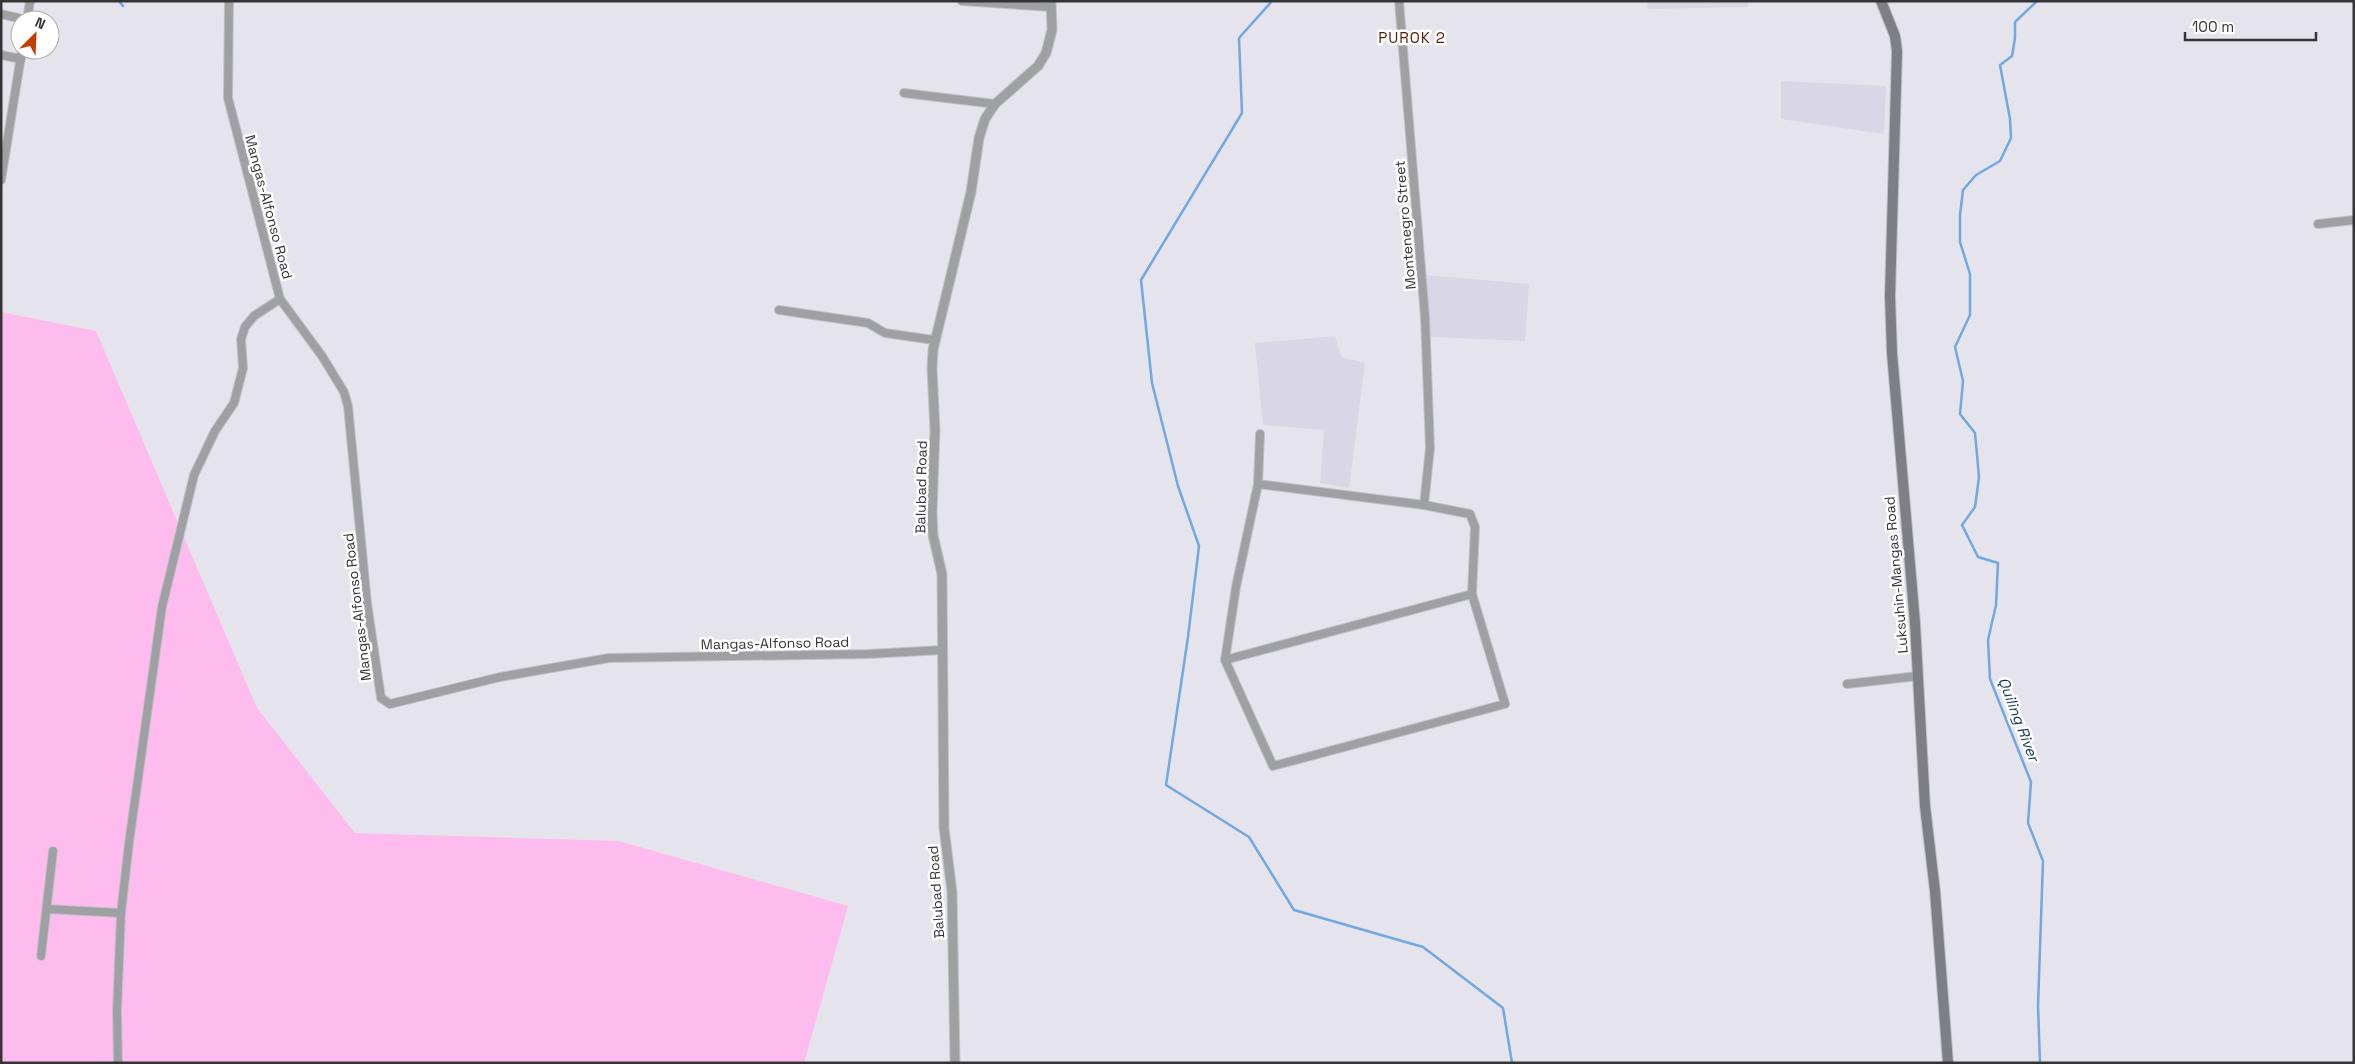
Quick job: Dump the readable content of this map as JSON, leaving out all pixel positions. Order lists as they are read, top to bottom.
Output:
{
  "streets": {
    "main road": ["Luksuhin-Mangas Road"],
    "street": ["Mangas-Alfonso Road", "Montenegro Street", "Balubad Road"]
  },
  "crossings": [
    ["Mangas-Alfonso Road", "Balubad Road"]
  ],
  "districts": ["PUROK 2"],
  "water": ["Quiling River"],
  "scale_bar": "100 m",
  "north": "top right"
}
